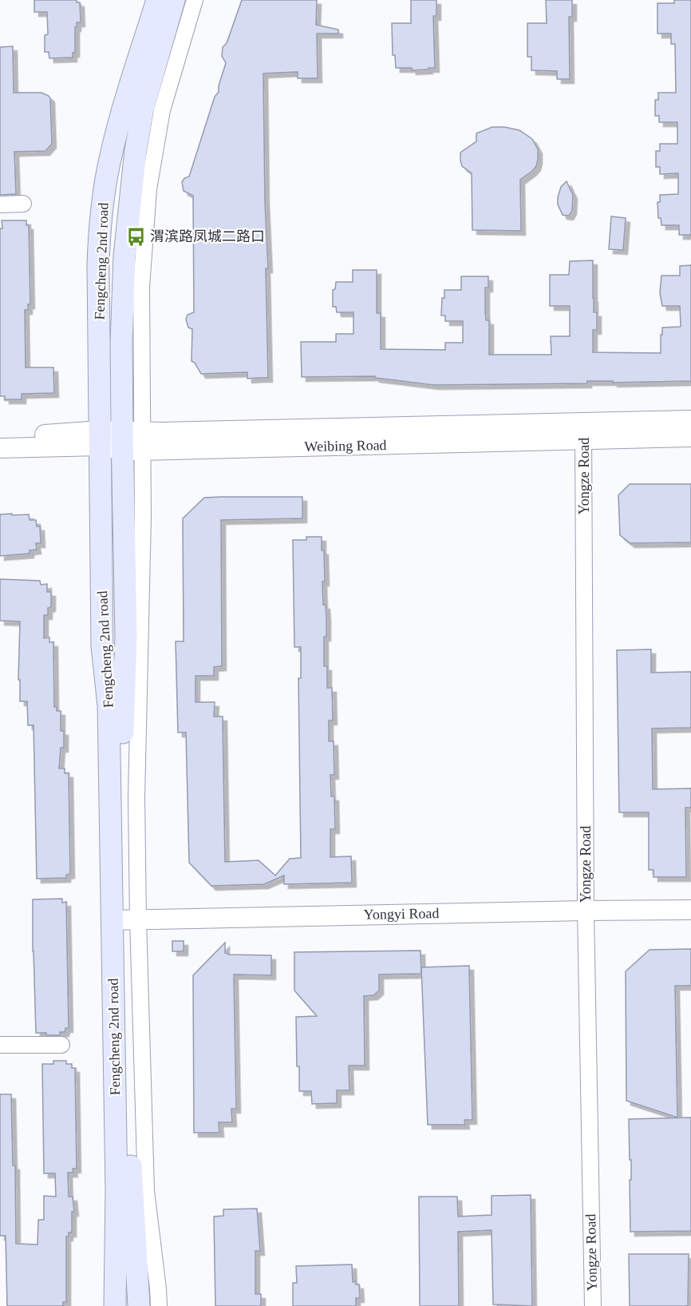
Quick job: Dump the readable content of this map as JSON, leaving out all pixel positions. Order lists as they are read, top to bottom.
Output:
{
  "streets": {
    "main road": ["Fengcheng 2nd road"],
    "street": ["Weibing Road", "Yongze Road", "Yongyi Road"]
  },
  "crossings": [
    ["Fengcheng 2nd road", "Weibing Road"],
    ["Fengcheng 2nd road", "Yongyi Road"],
    ["Weibing Road", "Yongze Road"],
    ["Yongze Road", "Yongyi Road"]
  ],
  "places": {
    "bus stop": ["渭滨路凤城二路口"]
  }
}
